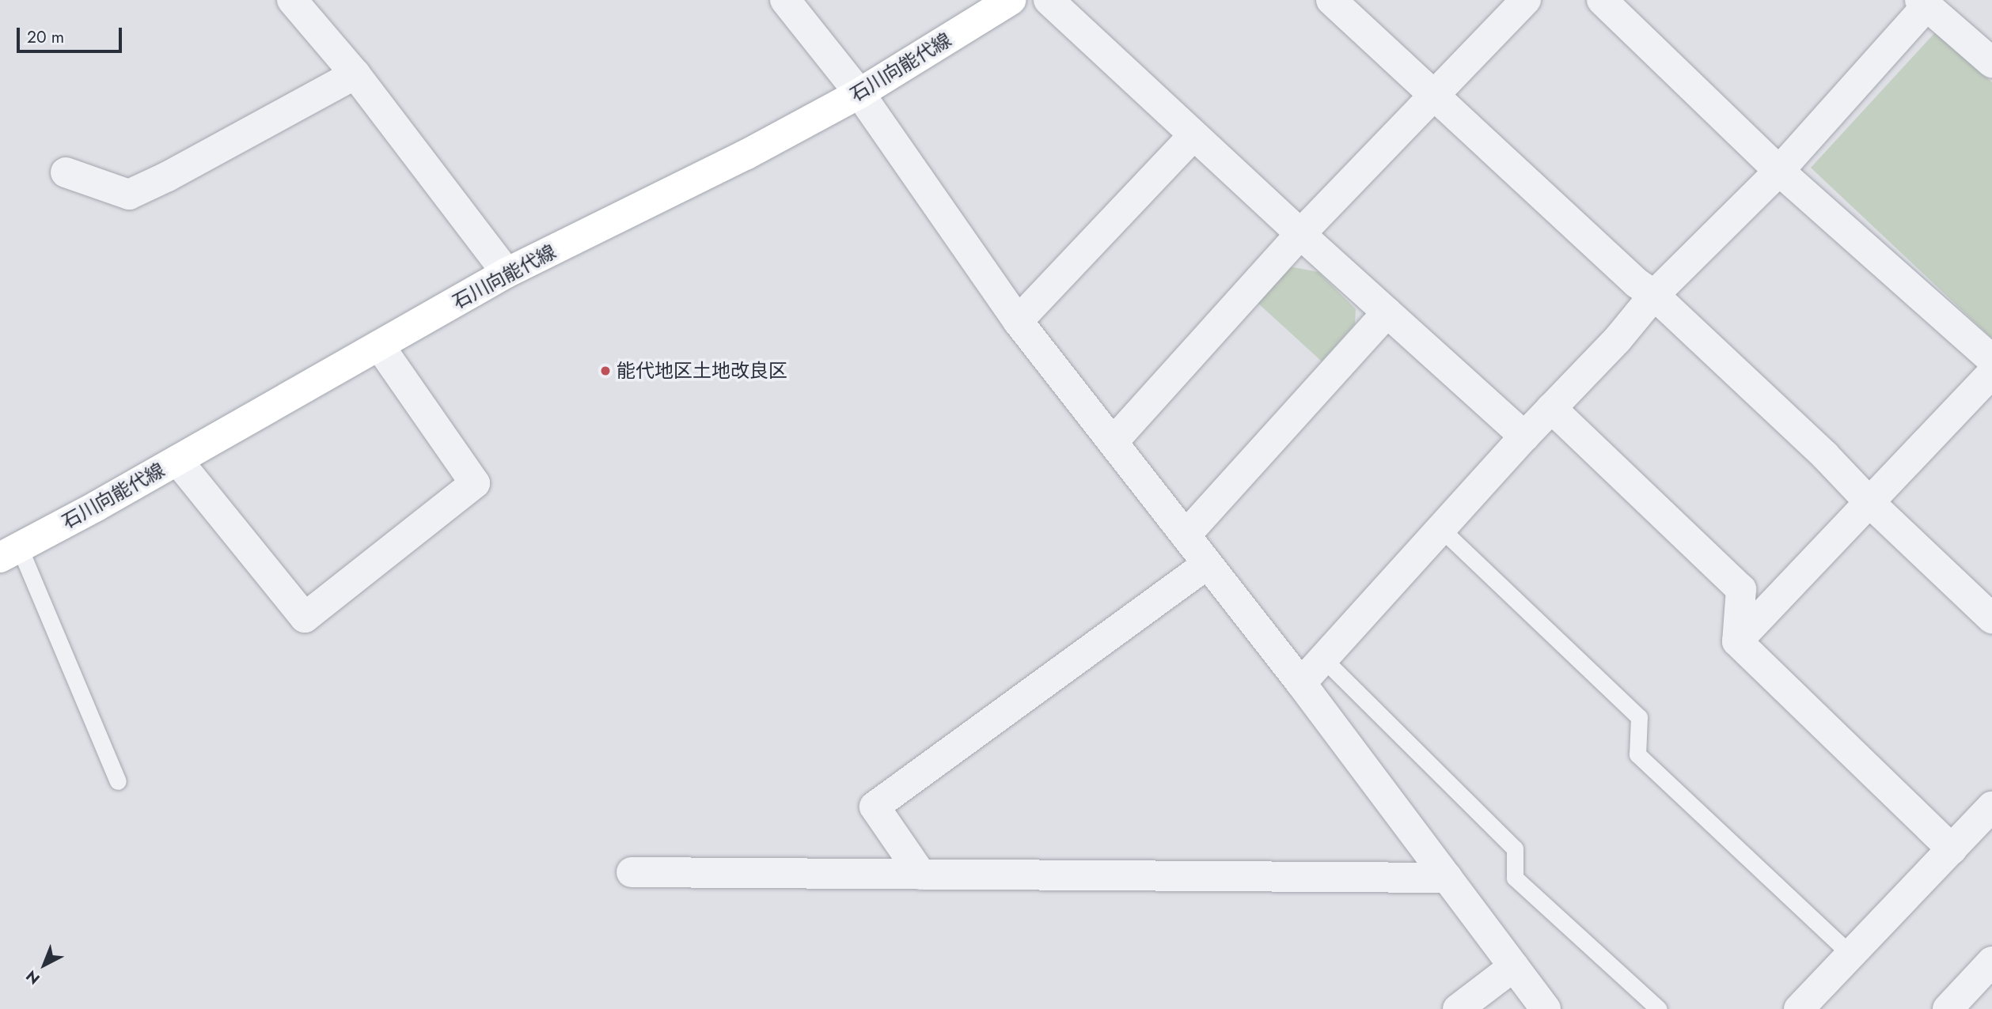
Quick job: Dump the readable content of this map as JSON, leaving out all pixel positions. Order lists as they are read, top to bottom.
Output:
{
  "streets": {
    "main road": ["石川向能代線"]
  },
  "places": ["能代地区土地改良区"],
  "scale_bar": "20 m",
  "north": "bottom left"
}
